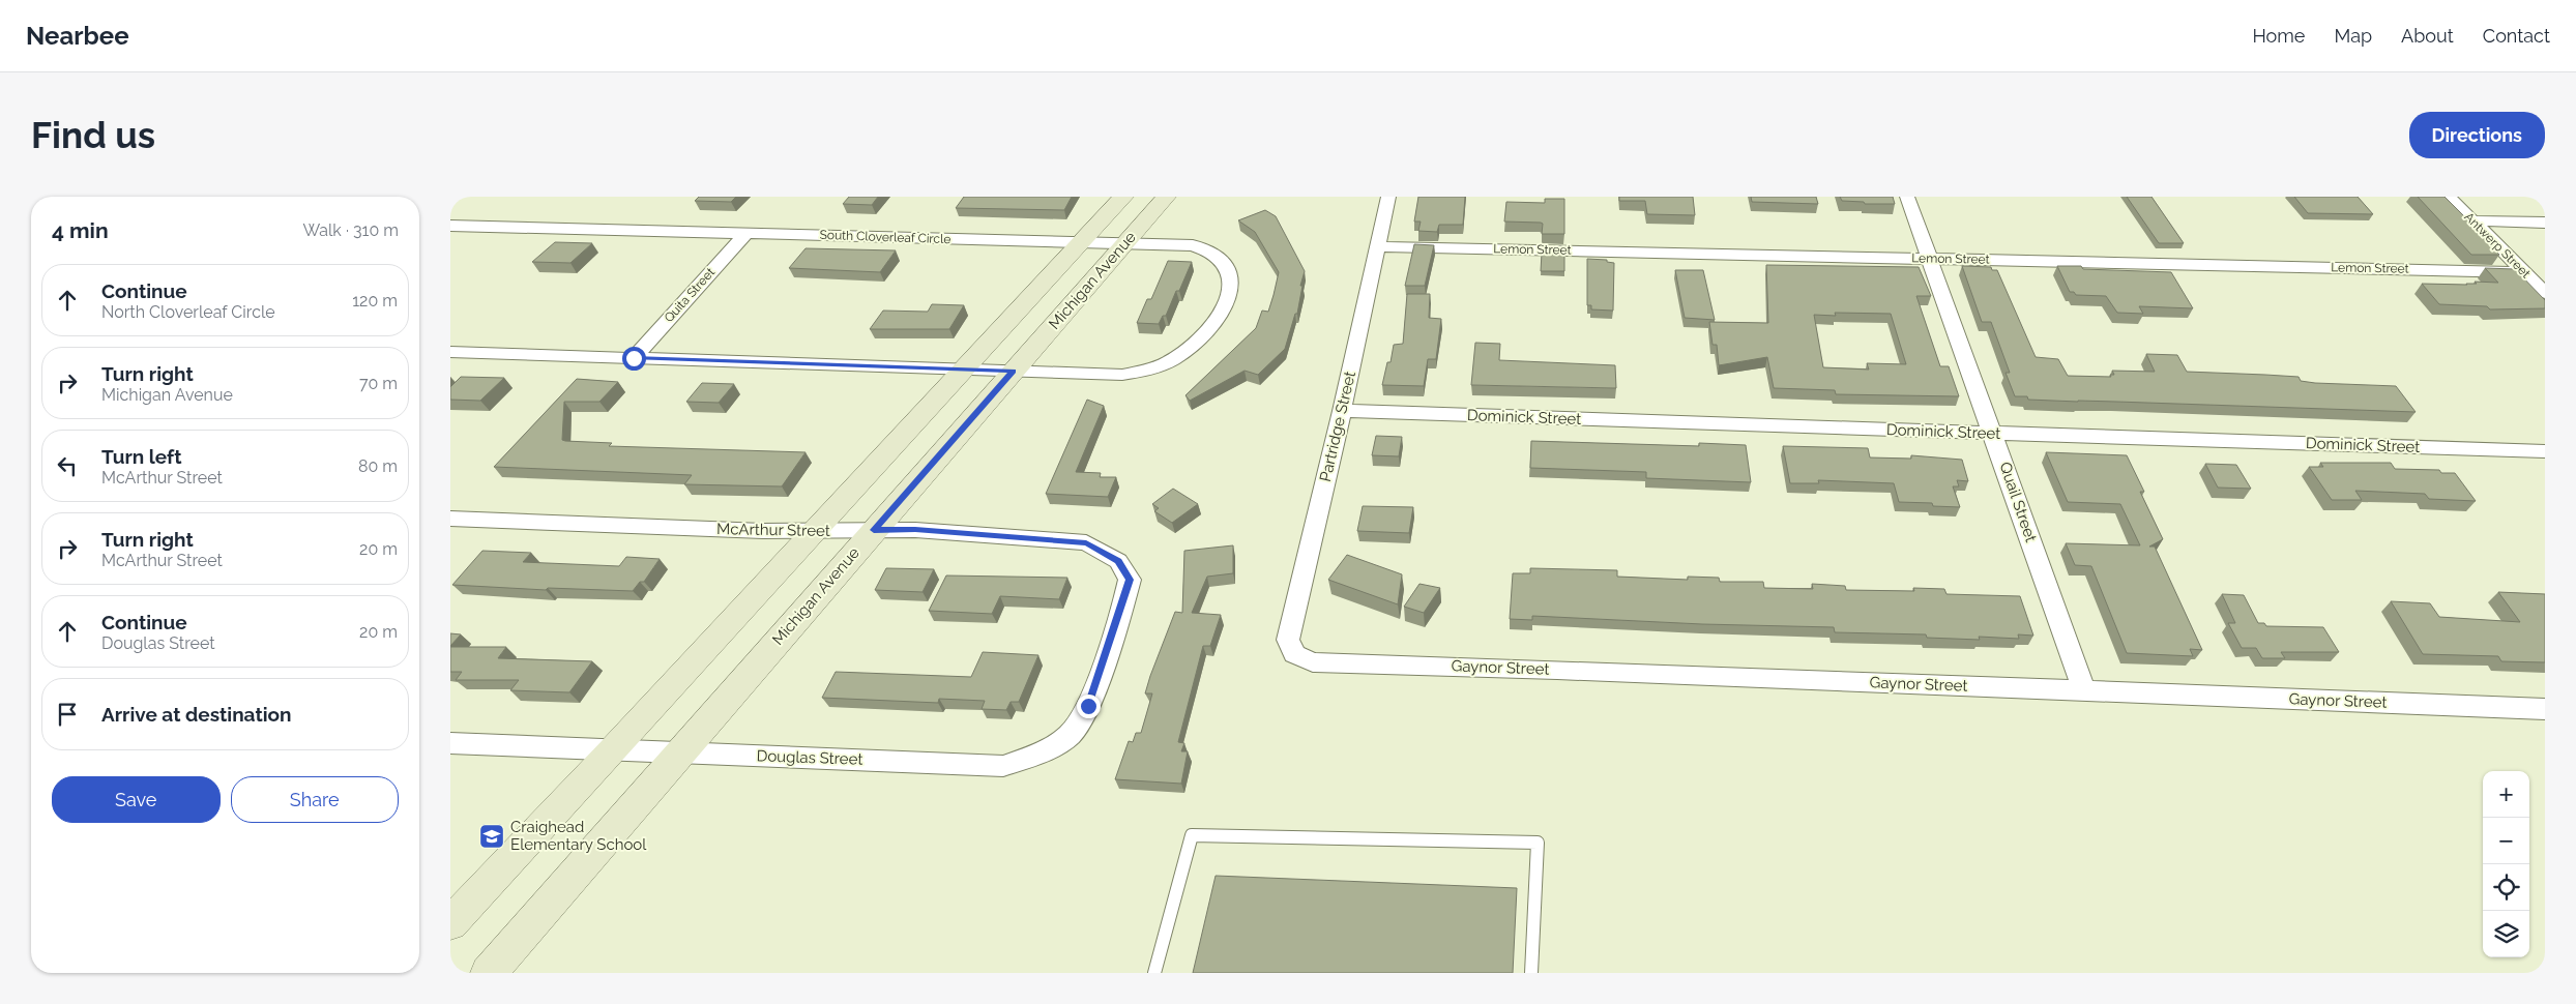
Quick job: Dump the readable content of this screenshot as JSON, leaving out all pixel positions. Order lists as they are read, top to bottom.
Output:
{
  "streets": {
    "main road": ["Michigan Avenue"],
    "street": [
      "South Cloverleaf Circle",
      "Antwerp Street",
      "Lemon Street",
      "Quita Street",
      "Dominick Street",
      "Partridge Street",
      "Quail Street",
      "McArthur Street",
      "Gaynor Street",
      "Douglas Street"
    ]
  },
  "crossings": [
    ["South Cloverleaf Circle", "Michigan Avenue"],
    ["South Cloverleaf Circle", "Quita Street"],
    ["Antwerp Street", "Lemon Street"],
    ["Lemon Street", "Partridge Street"],
    ["Lemon Street", "Quail Street"],
    ["Michigan Avenue", "McArthur Street"],
    ["Michigan Avenue", "Douglas Street"],
    ["Dominick Street", "Partridge Street"],
    ["Dominick Street", "Quail Street"],
    ["Partridge Street", "Gaynor Street"],
    ["Quail Street", "Gaynor Street"],
    ["McArthur Street", "Douglas Street"]
  ],
  "places": {
    "school or university": ["Craighead Elementary School"]
  },
  "page": {
    "header": "Nearbee",
    "nav": [
      "Home",
      "Map",
      "About",
      "Contact"
    ],
    "buttons": [
      "Directions",
      ["Save", "Share"]
    ],
    "title": "Find us",
    "heading": ["4 min", "Walk · 310 m"],
    "list": [
      ["Continue", "North Cloverleaf Circle", "120 m"],
      ["Turn right", "Michigan Avenue", "70 m"],
      ["Turn left", "McArthur Street", "80 m"],
      ["Turn right", "McArthur Street", "20 m"],
      ["Continue", "Douglas Street", "20 m"],
      "Arrive at destination"
    ],
    "map_buttons": ["+", "−"]
  }
}
